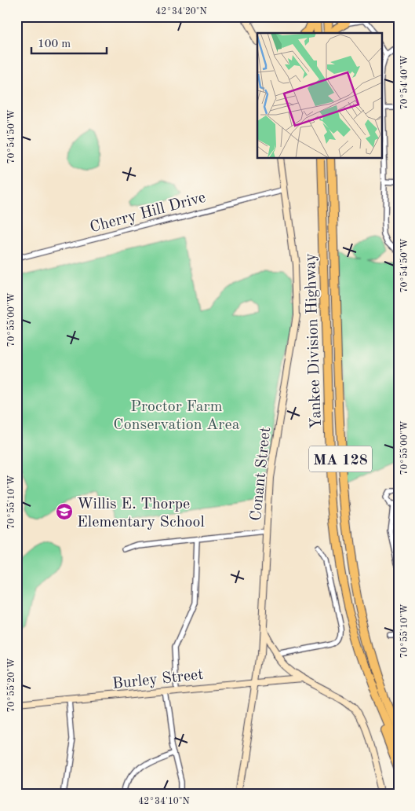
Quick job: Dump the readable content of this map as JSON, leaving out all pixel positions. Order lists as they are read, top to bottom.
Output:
{
  "streets": {
    "highway": ["Yankee Division Highway", "MA 128"],
    "main road": ["Conant Street", "Burley Street"],
    "street": ["Cherry Hill Drive"]
  },
  "crossings": [
    ["Cherry Hill Drive", "Conant Street"],
    ["Conant Street", "Burley Street"]
  ],
  "parks": ["Proctor Farm Conservation Area"],
  "places": {
    "school or university": ["Willis E. Thorpe Elementary School"]
  },
  "scale_bar": "100 m",
  "coordinates": [
    "42°34'20\"N",
    "70°54'40\"W",
    "70°54'50\"W",
    "70°55'00\"W",
    "70°55'10\"W",
    "70°55'20\"W",
    "42°34'10\"N"
  ]
}
